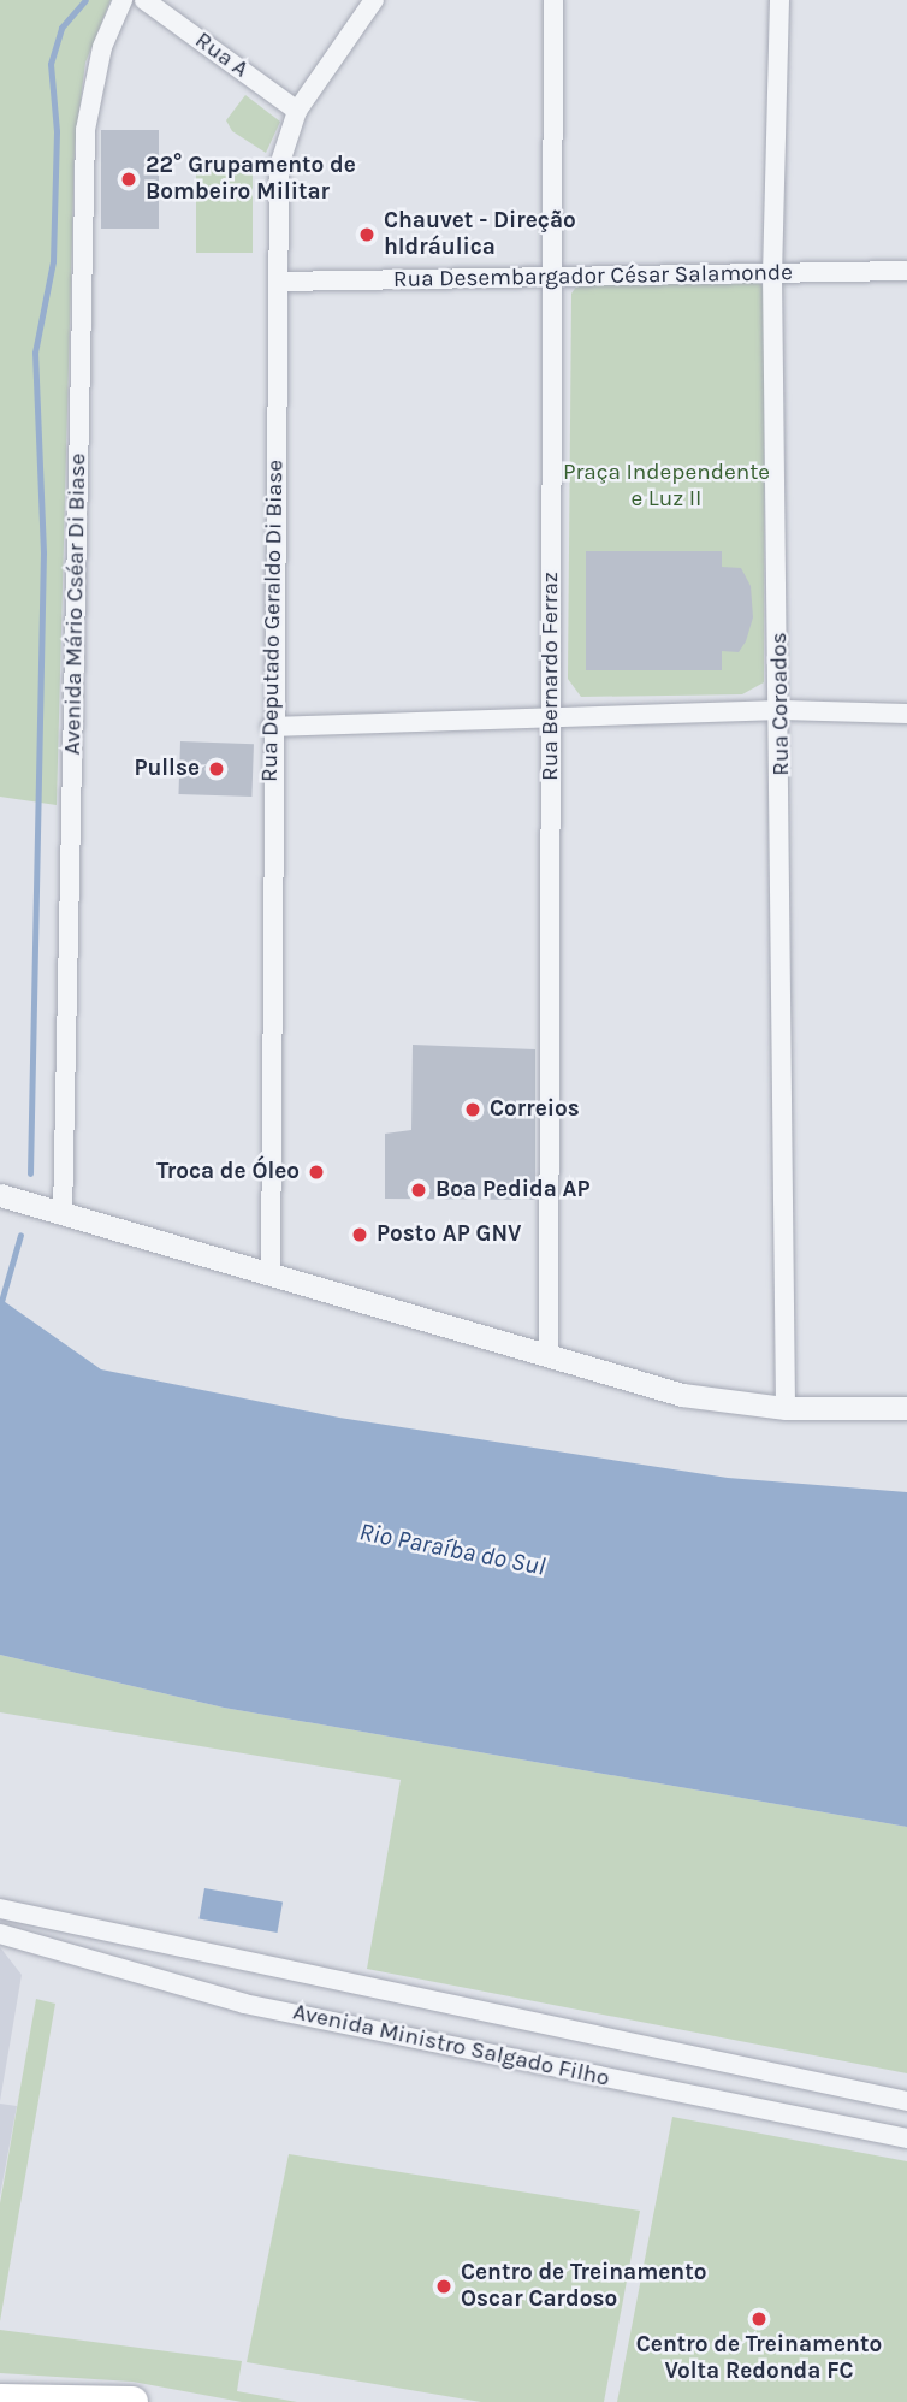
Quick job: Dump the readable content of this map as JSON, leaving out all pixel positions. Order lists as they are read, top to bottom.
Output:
{
  "streets": {
    "street": [
      "Rua A",
      "Rua Desembargador César Salamonde",
      "Avenida Mário Cséar Di Biase",
      "Rua Deputado Geraldo Di Biase",
      "Rua Bernardo Ferraz",
      "Rua Coroados",
      "Avenida Ministro Salgado Filho"
    ]
  },
  "crossings": [
    ["Rua A", "Rua Deputado Geraldo Di Biase"],
    ["Rua Desembargador César Salamonde", "Rua Deputado Geraldo Di Biase"],
    ["Rua Desembargador César Salamonde", "Rua Bernardo Ferraz"],
    ["Rua Desembargador César Salamonde", "Rua Coroados"]
  ],
  "water": ["Rio Paraíba do Sul"],
  "parks": ["Praça Independente e Luz II"],
  "places": [
    "22° Grupamento de Bombeiro Militar",
    "Chauvet - Direção hIdráulica",
    "Pullse",
    "Correios",
    "Troca de Óleo",
    "Boa Pedida AP",
    "Posto AP GNV",
    "Centro de Treinamento Oscar Cardoso",
    "Centro de Treinamento Volta Redonda FC"
  ]
}
